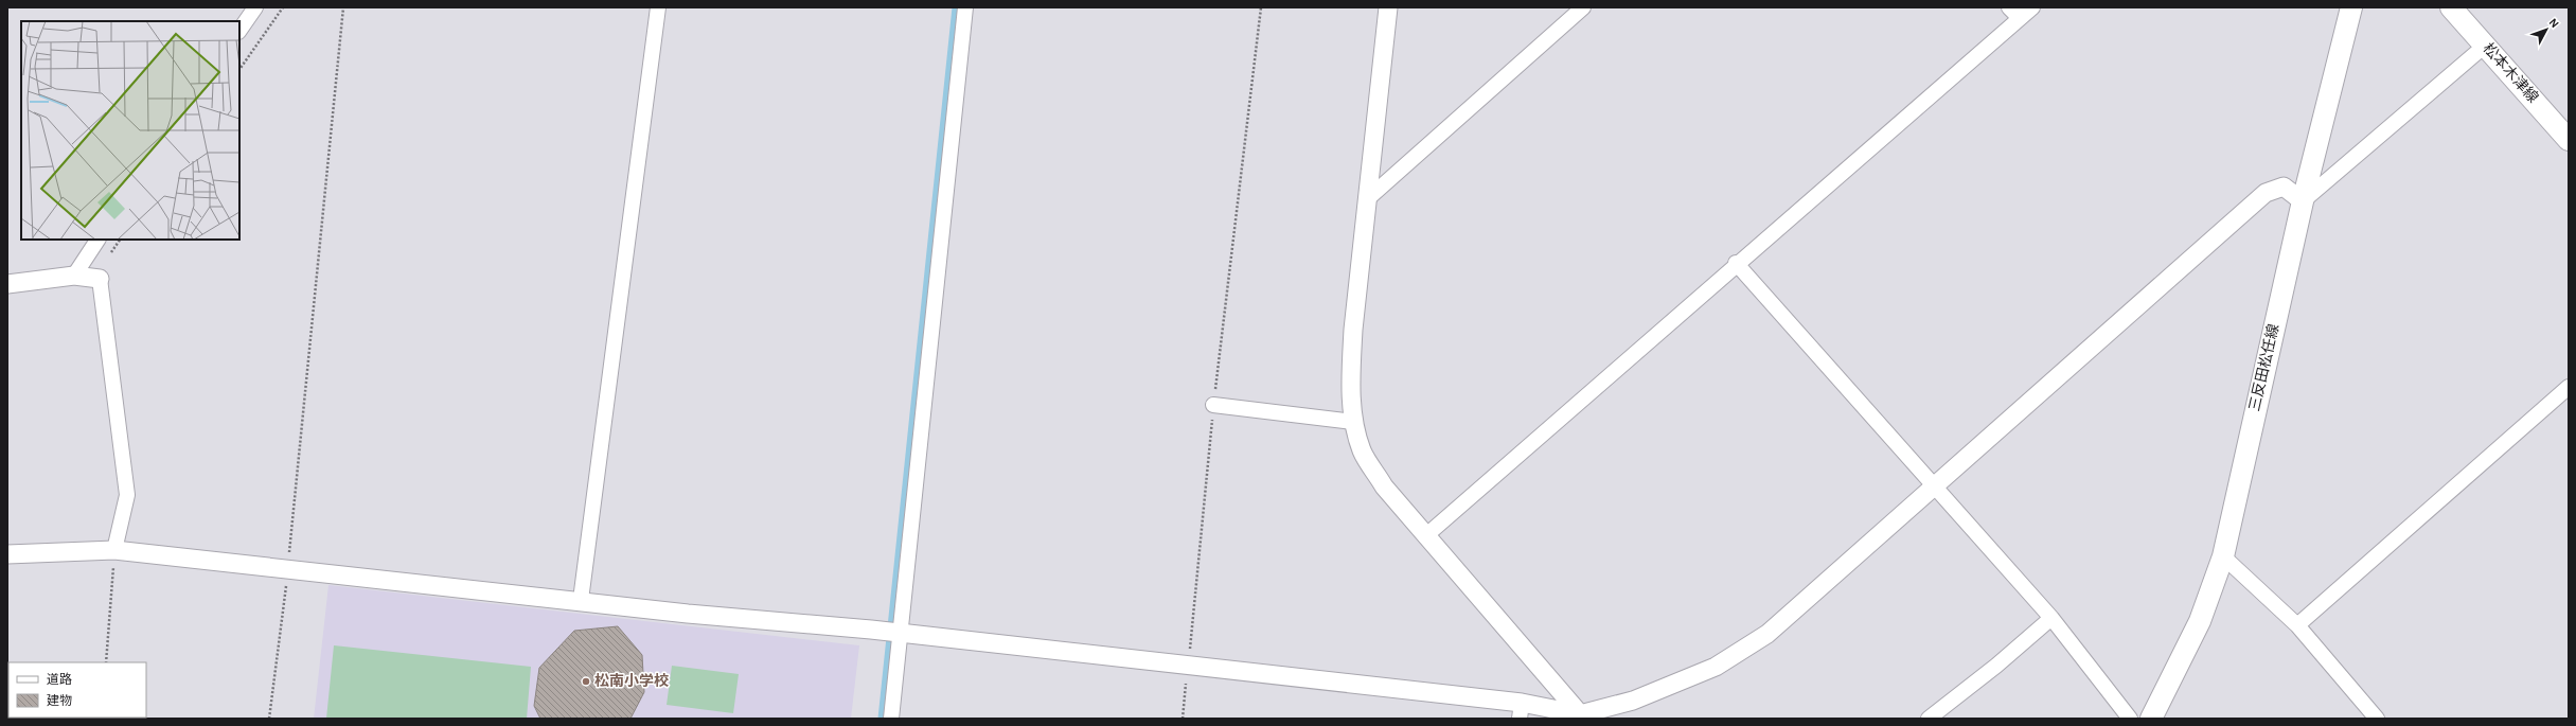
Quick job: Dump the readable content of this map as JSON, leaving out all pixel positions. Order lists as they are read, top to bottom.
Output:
{
  "streets": {
    "main road": ["松本木津線", "三反田松任線"]
  },
  "places": ["松南小学校"],
  "legend": ["道路", "建物"],
  "north": "top right"
}
